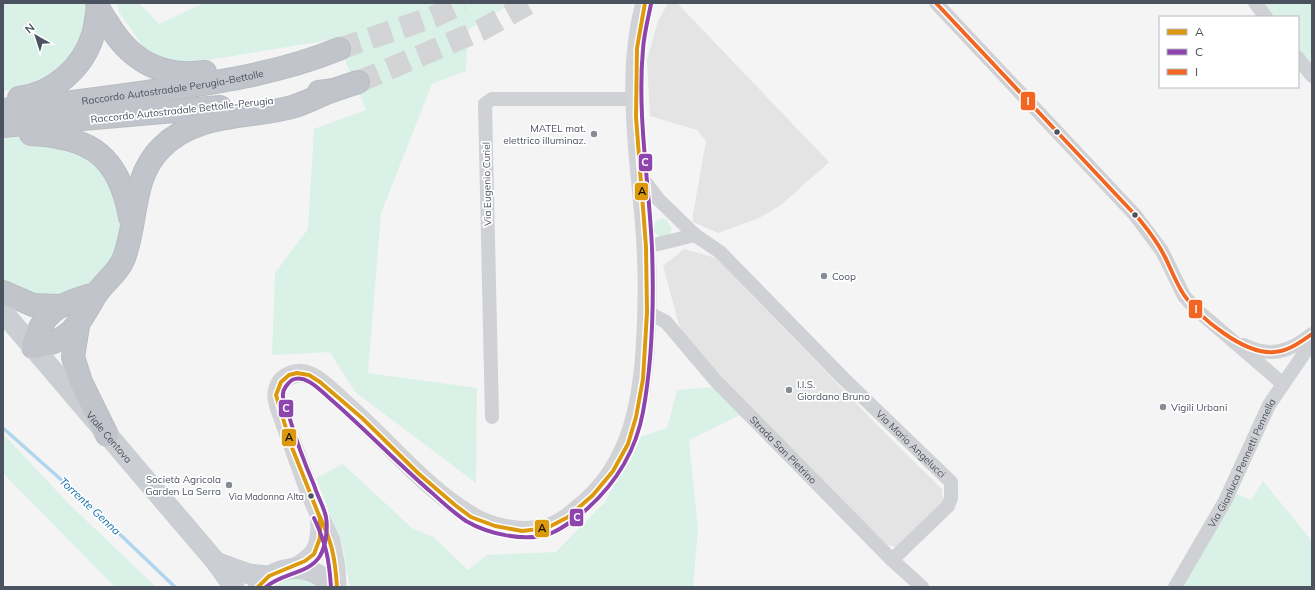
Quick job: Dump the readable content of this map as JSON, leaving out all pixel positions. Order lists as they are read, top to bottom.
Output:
{
  "streets": {
    "highway": ["Raccordo Autostradale Perugia-Bettolle", "Raccordo Autostradale Bettolle-Perugia"],
    "main road": ["Viale Centova"],
    "street": [
      "Via Eugenio Curiel",
      "Via Mario Angelucci",
      "Strada San Pietrino",
      "Via Gianluca Pennetti Pennella"
    ]
  },
  "crossings": [
    ["Via Mario Angelucci", "Strada San Pietrino"]
  ],
  "water": ["Torrente Genna"],
  "places": [
    "MATEL mat. elettrico illuminaz.",
    "Coop",
    "I.I.S. Giordano Bruno",
    "Vigili Urbani",
    "Società Agricola Garden La Serra",
    "Via Madonna Alta"
  ],
  "lines": ["transit line A", "transit line I", "transit line C"],
  "legend": ["A", "C", "I"],
  "north": "top left"
}
